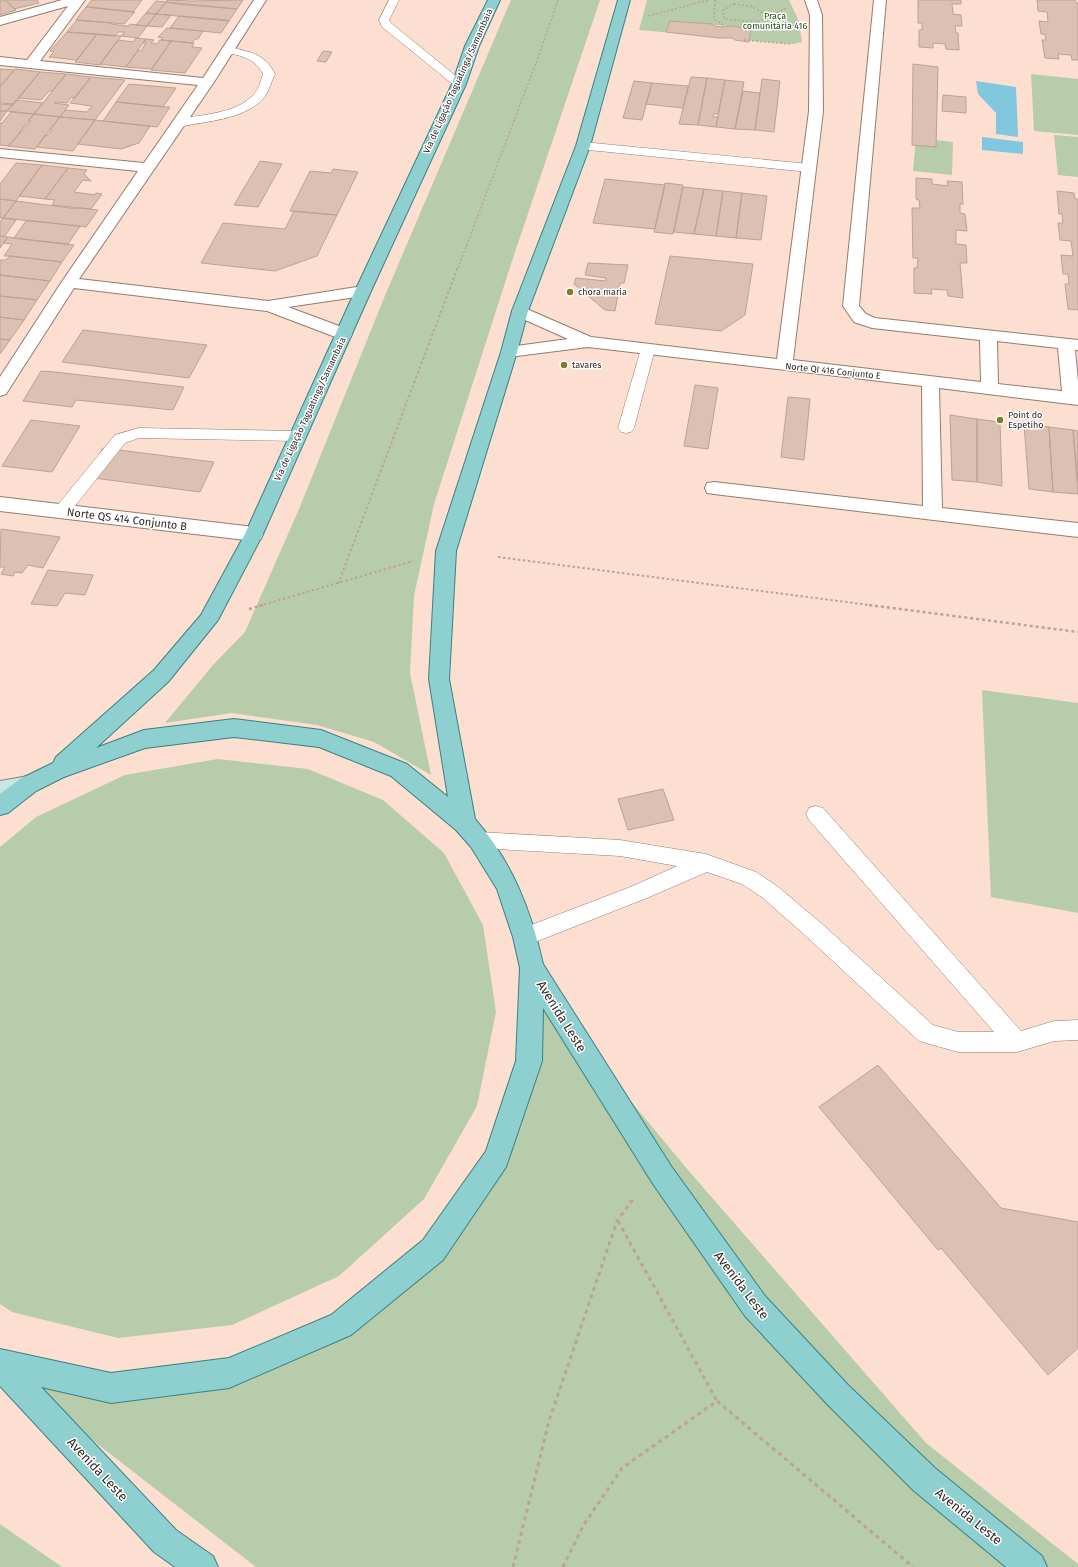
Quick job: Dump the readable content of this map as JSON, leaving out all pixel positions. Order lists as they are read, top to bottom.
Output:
{
  "streets": {
    "main road": ["Via de Ligação Taguatinga/Samambaia", "Avenida Leste"],
    "street": ["Norte QI 416 Conjunto E", "Norte QS 414 Conjunto B"]
  },
  "crossings": [
    ["Via de Ligação Taguatinga/Samambaia", "Norte QS 414 Conjunto B"]
  ],
  "parks": ["Praça comunitária 416"],
  "places": ["chora maria", "tavares", "Point do Espetiho"]
}
